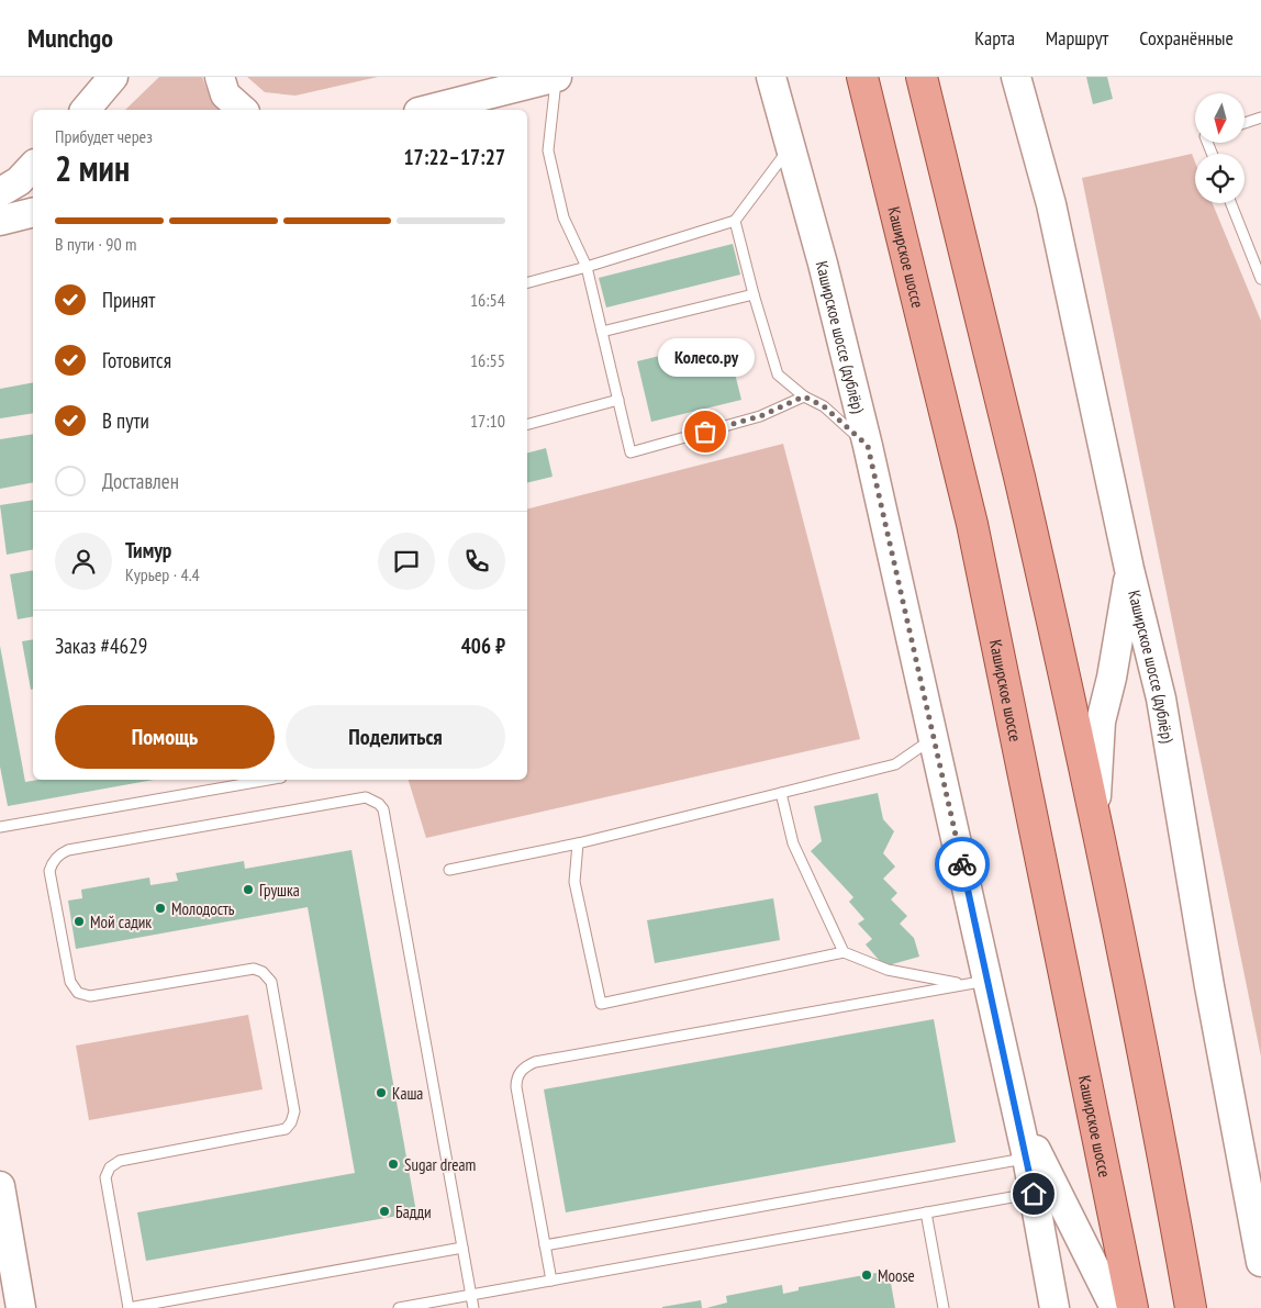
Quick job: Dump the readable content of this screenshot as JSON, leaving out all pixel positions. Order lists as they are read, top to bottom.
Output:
{
  "streets": {
    "main road": ["Каширское шоссе", "Каширское шоссе (дублёр)"]
  },
  "places": [
    "Колесо.ру",
    "Грушка",
    "Молодость",
    "Мой садик",
    "Каша",
    "Sugar dream",
    "Бадди",
    "Moose"
  ],
  "north": "bottom",
  "page": {
    "header": "Munchgo",
    "nav": ["Карта", "Маршрут", "Сохранённые"],
    "heading": ["2 мин", "Прибудет через", "17:22–17:27"],
    "panel": [
      "Тимур",
      "Курьер · 4.4",
      "Заказ #4629",
      "406 ₽"
    ],
    "bar": "В пути · 90 m",
    "list": [
      ["Принят", "16:54"],
      ["Готовится", "16:55"],
      ["В пути", "17:10"],
      "Доставлен"
    ],
    "bubble": "Колесо.ру",
    "buttons": ["Помощь", "Поделиться"]
  }
}
